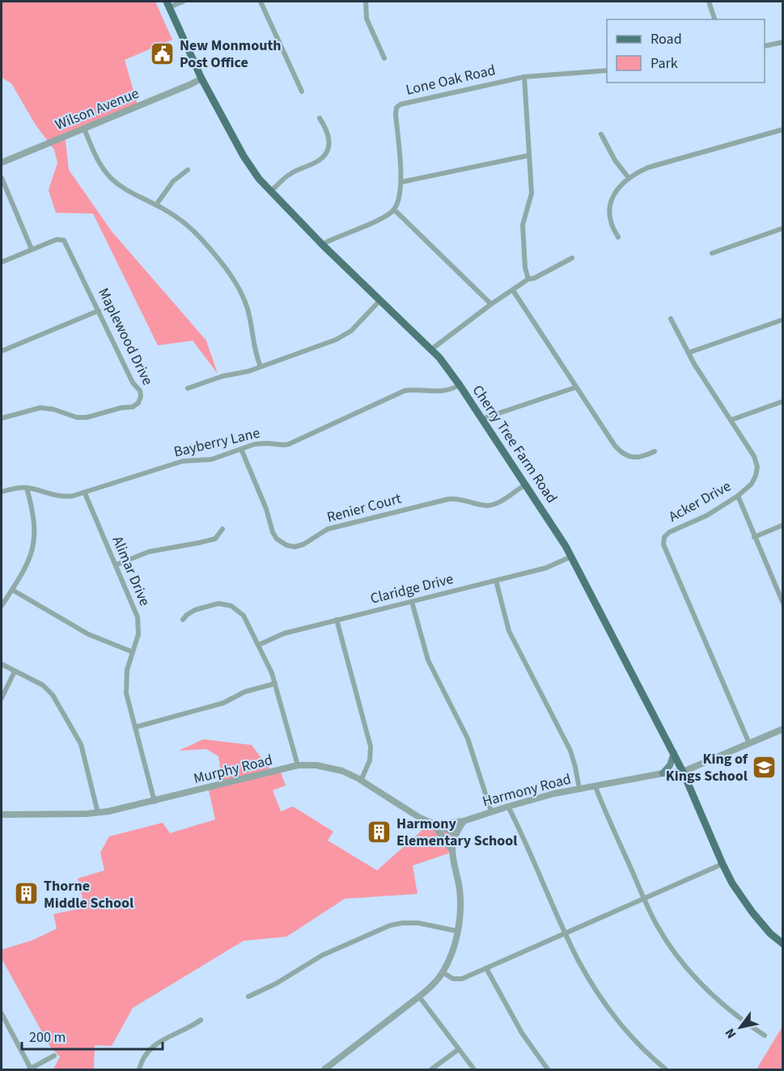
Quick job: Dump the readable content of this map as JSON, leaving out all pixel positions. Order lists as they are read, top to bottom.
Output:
{
  "streets": {
    "main road": ["Cherry Tree Farm Road"],
    "street": [
      "Lone Oak Road",
      "Wilson Avenue",
      "Maplewood Drive",
      "Bayberry Lane",
      "Acker Drive",
      "Renier Court",
      "Alimar Drive",
      "Claridge Drive",
      "Murphy Road",
      "Harmony Road"
    ]
  },
  "crossings": [
    ["Wilson Avenue", "Cherry Tree Farm Road"],
    ["Bayberry Lane", "Cherry Tree Farm Road"],
    ["Bayberry Lane", "Renier Court"],
    ["Bayberry Lane", "Alimar Drive"],
    ["Cherry Tree Farm Road", "Renier Court"],
    ["Cherry Tree Farm Road", "Claridge Drive"],
    ["Cherry Tree Farm Road", "Harmony Road"],
    ["Acker Drive", "Harmony Road"],
    ["Alimar Drive", "Murphy Road"],
    ["Murphy Road", "Harmony Road"]
  ],
  "places": {
    "public building": ["New Monmouth Post Office"],
    "school or university": ["King of Kings School"],
    "building": ["Harmony Elementary School", "Thorne Middle School"]
  },
  "legend": ["Road", "Park"],
  "scale_bar": "200 m",
  "north": "bottom left"
}
